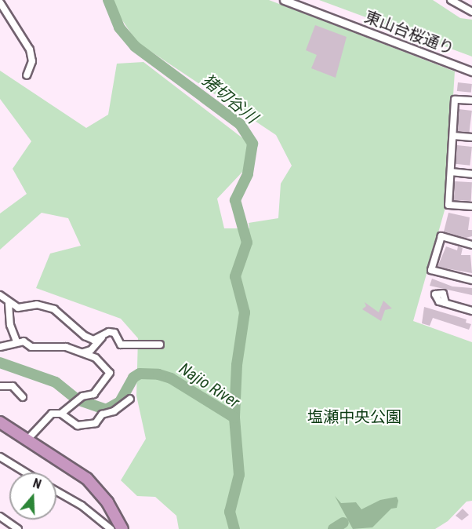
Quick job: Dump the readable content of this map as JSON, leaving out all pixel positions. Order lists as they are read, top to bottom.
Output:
{
  "streets": {
    "street": ["東山台桜通り"]
  },
  "water": ["猪切谷川", "Najio River"],
  "parks": ["塩瀬中央公園"],
  "north": "top"
}
